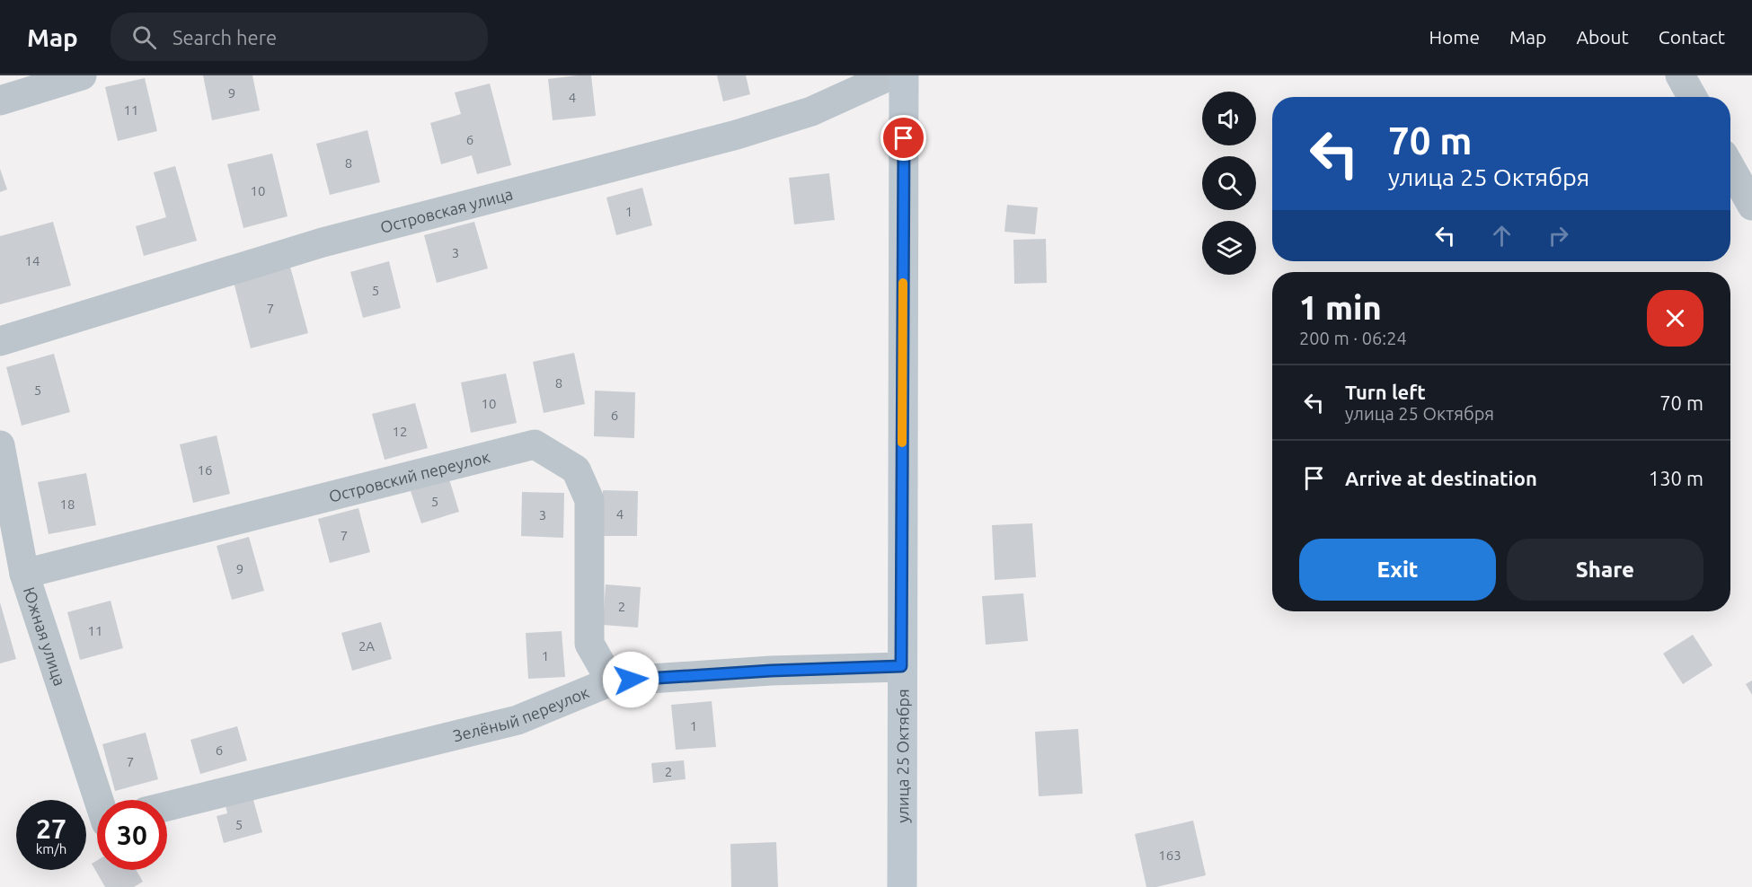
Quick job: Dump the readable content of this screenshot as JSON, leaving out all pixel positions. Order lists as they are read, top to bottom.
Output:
{
  "streets": {
    "main road": ["улица 25 Октября"],
    "street": [
      "Островская улица",
      "Островский переулок",
      "Южная улица",
      "Зелёный переулок"
    ]
  },
  "crossings": [
    ["Островский переулок", "Южная улица"],
    ["Островский переулок", "Зелёный переулок"],
    ["Зелёный переулок", "улица 25 Октября"]
  ],
  "house_numbers": [
    "9",
    "4",
    "11",
    "6",
    "8",
    "10",
    "1",
    "3",
    "14",
    "5",
    "7",
    "8",
    "5",
    "10",
    "6",
    "12",
    "16",
    "5",
    "18",
    "4",
    "3",
    "7",
    "9",
    "2",
    "11",
    "2А",
    "1",
    "1",
    "6",
    "7",
    "2",
    "5",
    "163"
  ],
  "page": {
    "header": "Map",
    "search": "Search here",
    "nav": [
      "Home",
      "Map",
      "About",
      "Contact"
    ],
    "turn": ["70 m", "улица 25 Октября"],
    "heading": ["1 min", "200 m · 06:24"],
    "list": [
      {
        "name": "Turn left",
        "note": "улица 25 Октября",
        "value": "70 m"
      },
      {
        "name": "Arrive at destination",
        "value": "130 m"
      }
    ],
    "buttons": ["Exit", "Share"],
    "speed": "27 km/h",
    "limit": "30"
  }
}
